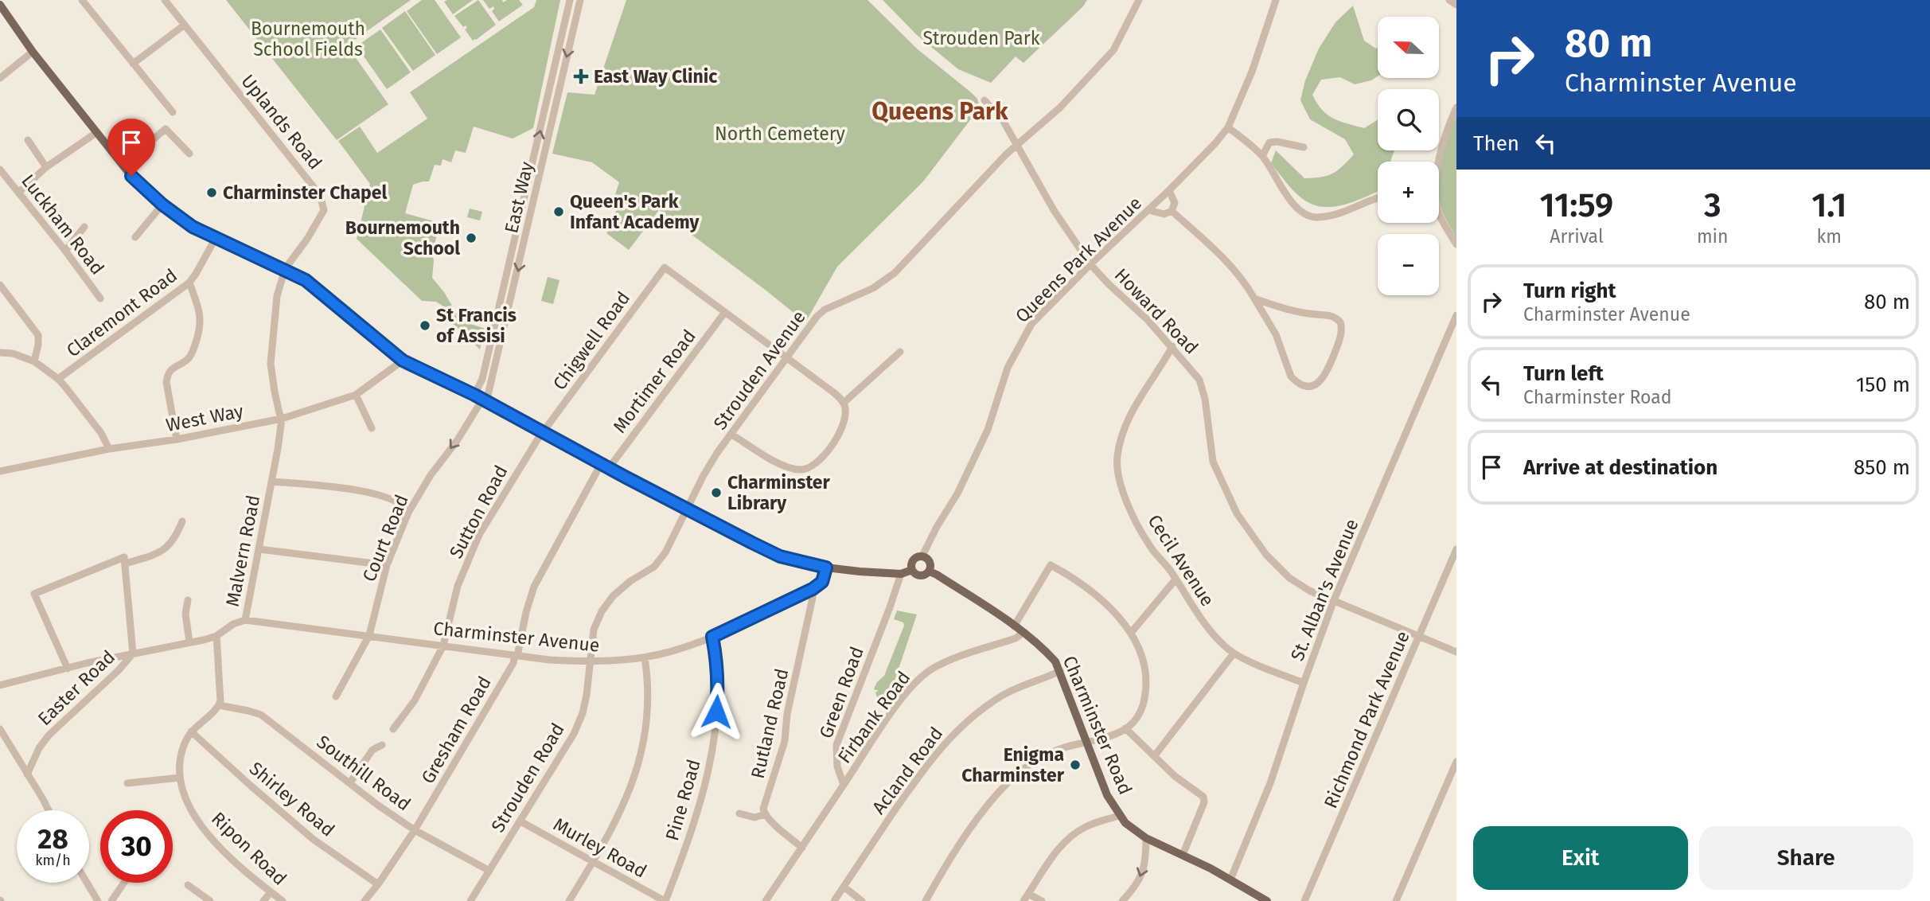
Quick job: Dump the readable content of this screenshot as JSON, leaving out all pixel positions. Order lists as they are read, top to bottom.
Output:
{
  "streets": {
    "main road": ["Charminster Road"],
    "street": [
      "Uplands Road",
      "East Way",
      "Luckham Road",
      "Queens Park Avenue",
      "Howard Road",
      "Claremont Road",
      "Chigwell Road",
      "Strouden Avenue",
      "Mortimer Road",
      "West Way",
      "Sutton Road",
      "Court Road",
      "Malvern Road",
      "Cecil Avenue",
      "St. Alban's Avenue",
      "Charminster Avenue",
      "Easter Road",
      "Green Road",
      "Firbank Road",
      "Richmond Park Avenue",
      "Rutland Road",
      "Gresham Road",
      "Acland Road",
      "Southill Road",
      "Strouden Road",
      "Shirley Road",
      "Pine Road",
      "Murley Road",
      "Ripon Road"
    ]
  },
  "crossings": [
    ["Uplands Road", "Malvern Road"],
    ["East Way", "Court Road"],
    ["Queens Park Avenue", "Howard Road"],
    ["Queens Park Avenue", "Charminster Road"],
    ["Howard Road", "Strouden Avenue"],
    ["Howard Road", "Cecil Avenue"],
    ["Howard Road", "St. Alban's Avenue"],
    ["Howard Road", "Richmond Park Avenue"],
    ["Chigwell Road", "Mortimer Road"],
    ["Chigwell Road", "Sutton Road"],
    ["Strouden Avenue", "Charminster Avenue"],
    ["Strouden Avenue", "Strouden Road"],
    ["Mortimer Road", "Gresham Road"],
    ["West Way", "Malvern Road"],
    ["Sutton Road", "Charminster Avenue"],
    ["Court Road", "Charminster Avenue"],
    ["Malvern Road", "Charminster Avenue"],
    ["Malvern Road", "Easter Road"],
    ["Cecil Avenue", "St. Alban's Avenue"],
    ["St. Alban's Avenue", "Charminster Road"],
    ["Charminster Avenue", "Rutland Road"],
    ["Charminster Avenue", "Gresham Road"],
    ["Charminster Avenue", "Strouden Road"],
    ["Charminster Avenue", "Pine Road"],
    ["Green Road", "Firbank Road"],
    ["Firbank Road", "Charminster Road"],
    ["Charminster Road", "Acland Road"],
    ["Gresham Road", "Southill Road"],
    ["Gresham Road", "Shirley Road"],
    ["Southill Road", "Strouden Road"],
    ["Southill Road", "Ripon Road"],
    ["Strouden Road", "Murley Road"],
    ["Shirley Road", "Ripon Road"],
    ["Pine Road", "Murley Road"]
  ],
  "one_way": ["Court Road"],
  "districts": ["Queens Park"],
  "parks": ["Bournemouth School Fields", "Strouden Park", "North Cemetery"],
  "places": {
    "health": ["East Way Clinic"],
    "other": [
      "Charminster Chapel",
      "Queen's Park Infant Academy",
      "Bournemouth School",
      "St Francis of Assisi",
      "Charminster Library",
      "Enigma Charminster"
    ]
  },
  "north": "left",
  "page": {
    "turn": ["80 m", "Charminster Avenue"],
    "map_buttons": ["+", "−"],
    "then": "Then",
    "eta": [
      "11:59",
      "Arrival",
      "3",
      "min",
      "1.1",
      "km"
    ],
    "list": [
      {
        "name": "Turn right",
        "note": "Charminster Avenue",
        "value": "80 m"
      },
      {
        "name": "Turn left",
        "note": "Charminster Road",
        "value": "150 m"
      },
      {
        "name": "Arrive at destination",
        "value": "850 m"
      }
    ],
    "speed": "28 km/h",
    "limit": "30",
    "buttons": ["Exit", "Share"]
  }
}
